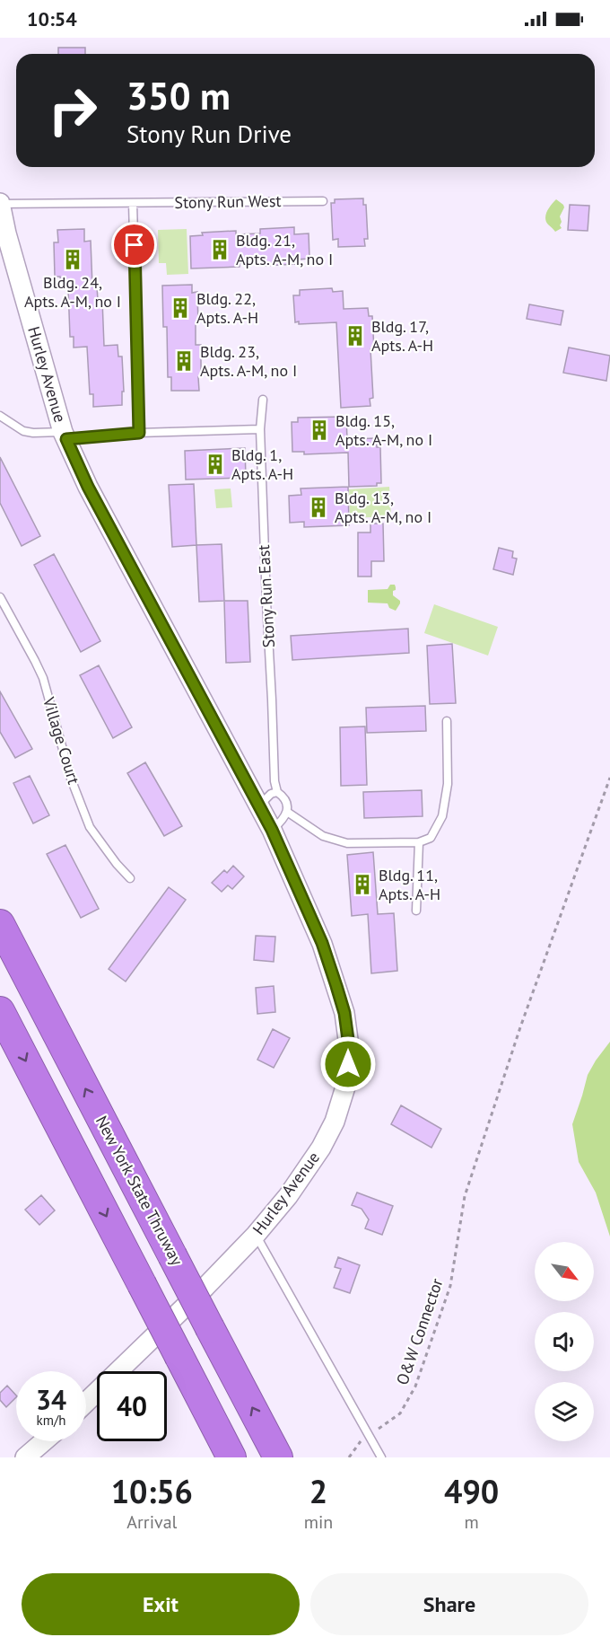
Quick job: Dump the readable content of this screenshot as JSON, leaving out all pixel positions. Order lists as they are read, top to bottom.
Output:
{
  "streets": {
    "highway": ["New York State Thruway"],
    "street": ["Hurley Avenue"],
    "lane": ["Stony Run West", "Stony Run East", "Village Court"],
    "path": ["O&W Connector"]
  },
  "crossings": [
    ["Stony Run West", "Hurley Avenue"]
  ],
  "places": {
    "building": [
      "Bldg. 21, Apts. A-M, no I",
      "Bldg. 24, Apts. A-M, no I",
      "Bldg. 22, Apts. A-H",
      "Bldg. 17, Apts. A-H",
      "Bldg. 23, Apts. A-M, no I",
      "Bldg. 15, Apts. A-M, no I",
      "Bldg. 1, Apts. A-H",
      "Bldg. 13, Apts. A-M, no I",
      "Bldg. 11, Apts. A-H"
    ]
  },
  "north": "bottom right",
  "page": {
    "status": "10:54",
    "turn": ["350 m", "Stony Run Drive"],
    "speed": "34 km/h",
    "limit": "40",
    "eta": [
      "10:56",
      "Arrival",
      "2",
      "min",
      "490",
      "m"
    ],
    "buttons": ["Exit", "Share"]
  }
}
